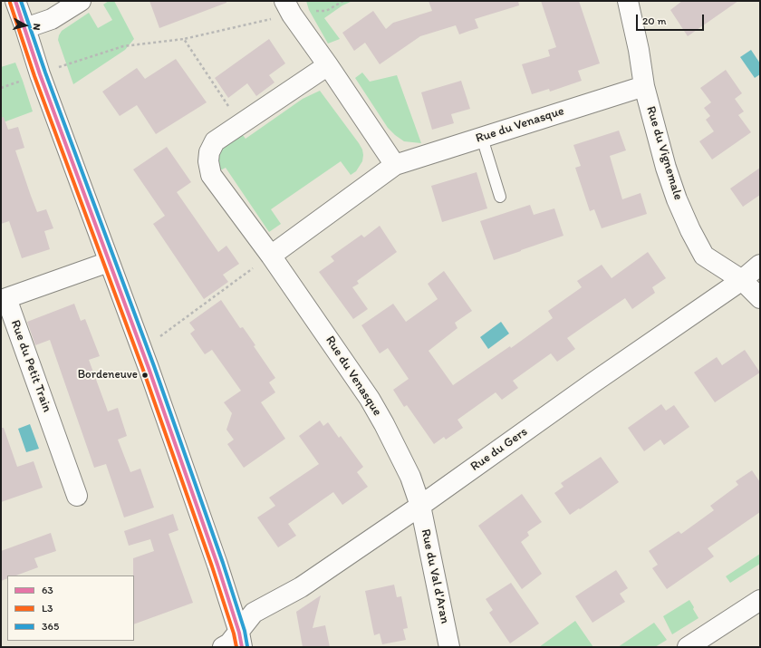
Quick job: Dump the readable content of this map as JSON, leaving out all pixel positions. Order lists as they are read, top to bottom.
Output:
{
  "streets": {
    "street": [
      "Rue du Venasque",
      "Rue du Vignemale",
      "Rue du Petit Train",
      "Rue du Gers",
      "Rue du Val d'Aran"
    ]
  },
  "crossings": [
    ["Rue du Venasque", "Rue du Vignemale"],
    ["Rue du Venasque", "Rue du Gers"],
    ["Rue du Venasque", "Rue du Val d'Aran"],
    ["Rue du Vignemale", "Rue du Gers"],
    ["Rue du Gers", "Rue du Val d'Aran"]
  ],
  "places": ["Bordeneuve"],
  "lines": ["transit line 63", "transit line 365", "transit line L3"],
  "legend": ["63", "L3", "365"],
  "scale_bar": "20 m",
  "north": "right"
}
